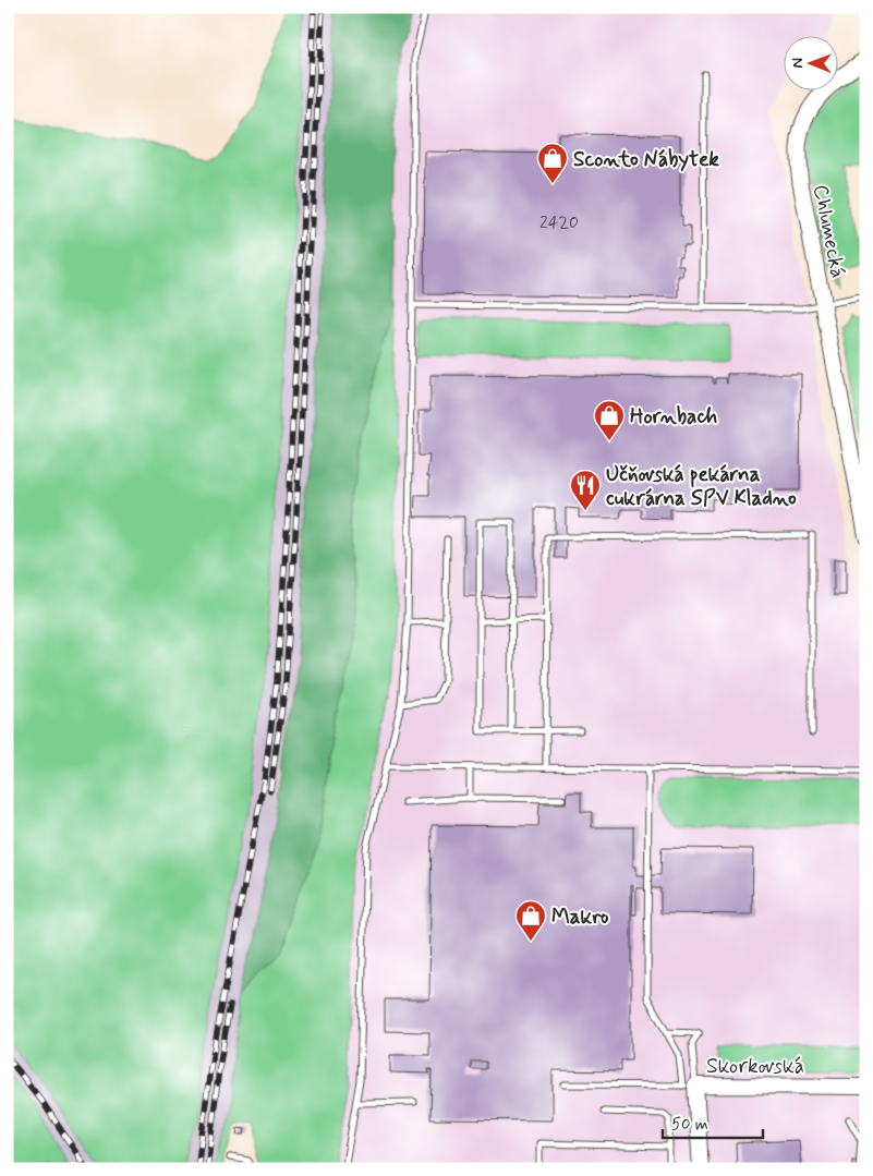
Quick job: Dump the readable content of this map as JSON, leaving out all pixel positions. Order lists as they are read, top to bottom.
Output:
{
  "streets": {
    "street": ["Chlumecká", "Skorkovská"]
  },
  "places": {
    "shop": ["Sconto Nábytek", "Hornbach", "Makro"],
    "restaurant": ["Učňovská pekárna cukrárna SPV Kladno"]
  },
  "house_numbers": ["2420"],
  "scale_bar": "50 m",
  "north": "left"
}
